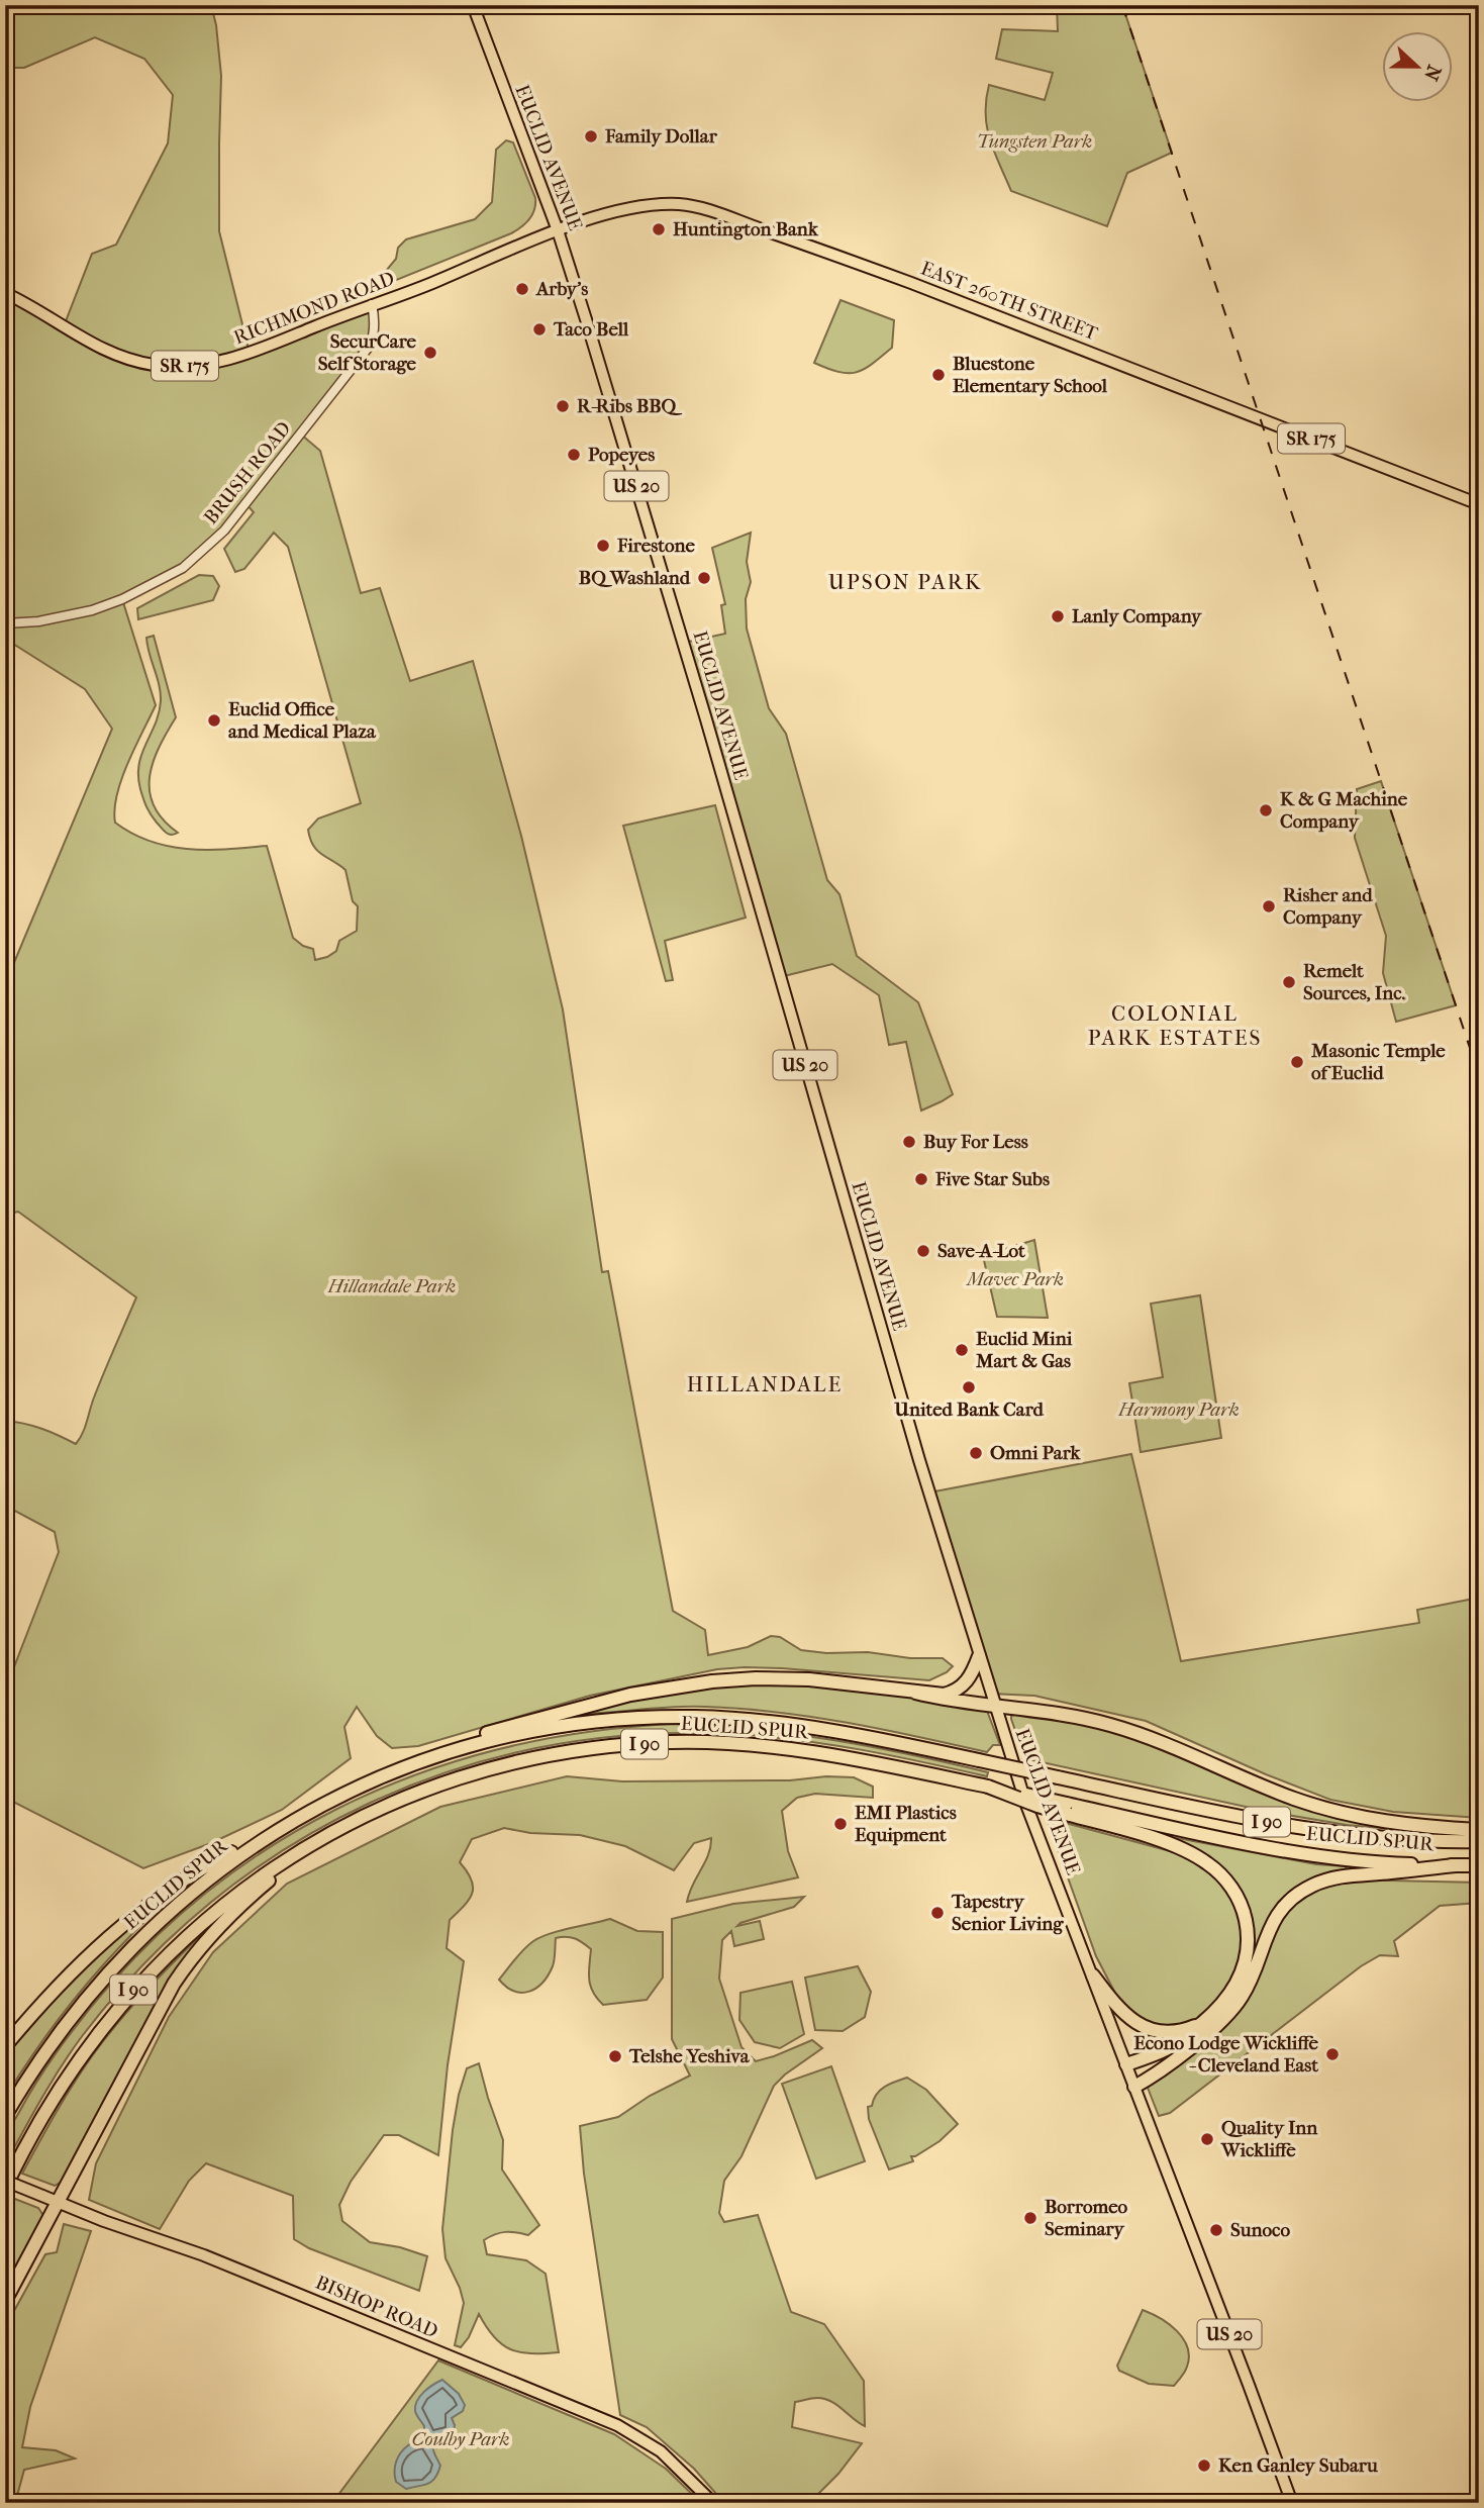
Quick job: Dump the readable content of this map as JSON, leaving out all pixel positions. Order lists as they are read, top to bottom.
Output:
{
  "streets": {
    "highway": ["EUCLID SPUR", "I 90"],
    "main road": [
      "EUCLID AVENUE",
      "EAST 260TH STREET",
      "RICHMOND ROAD",
      "SR 175",
      "US 20",
      "BISHOP ROAD"
    ],
    "street": ["BRUSH ROAD"]
  },
  "crossings": [
    ["EUCLID AVENUE", "EAST 260TH STREET"],
    ["EUCLID AVENUE", "RICHMOND ROAD"],
    ["EAST 260TH STREET", "RICHMOND ROAD"],
    ["RICHMOND ROAD", "BRUSH ROAD"]
  ],
  "districts": ["UPSON PARK", "COLONIAL PARK ESTATES", "HILLANDALE"],
  "parks": [
    "Tungsten Park",
    "Mavec Park",
    "Hillandale Park",
    "Harmony Park",
    "Coulby Park"
  ],
  "places": [
    "Family Dollar",
    "Huntington Bank",
    "Arby's",
    "Taco Bell",
    "SecurCare Self Storage",
    "Bluestone Elementary School",
    "R-Ribs BBQ",
    "Popeyes",
    "Firestone",
    "BQ Washland",
    "Lanly Company",
    "Euclid Office and Medical Plaza",
    "K & G Machine Company",
    "Risher and Company",
    "Remelt Sources, Inc.",
    "Masonic Temple of Euclid",
    "Buy For Less",
    "Five Star Subs",
    "Save-A-Lot",
    "Euclid Mini Mart & Gas",
    "United Bank Card",
    "Omni Park",
    "EMI Plastics Equipment",
    "Tapestry Senior Living",
    "Econo Lodge Wickliffe - Cleveland East",
    "Telshe Yeshiva",
    "Quality Inn Wickliffe",
    "Borromeo Seminary",
    "Sunoco",
    "Ken Ganley Subaru"
  ],
  "north": "right"
}
